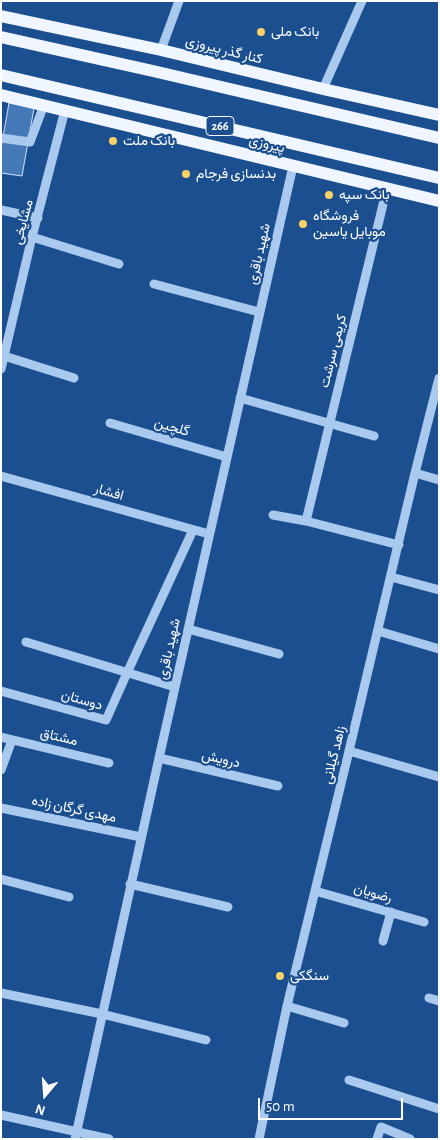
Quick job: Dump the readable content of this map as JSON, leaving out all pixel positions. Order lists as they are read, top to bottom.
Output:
{
  "streets": {
    "main road": ["کنار گذر پیروزی", "266", "پیروزی"],
    "street": [
      "مشایخی",
      "شهید باقری",
      "کریمی سرشت",
      "گلچین",
      "افشار",
      "دوستان",
      "مشتاق",
      "زاهد گیلانی",
      "درویش",
      "مهدی گرگان زاده",
      "رضویان"
    ]
  },
  "crossings": [
    ["پیروزی", "مشایخی"],
    ["پیروزی", "شهید باقری"],
    ["پیروزی", "کریمی سرشت"],
    ["شهید باقری", "گلچین"],
    ["شهید باقری", "افشار"],
    ["شهید باقری", "درویش"],
    ["شهید باقری", "مهدی گرگان زاده"],
    ["افشار", "دوستان"],
    ["زاهد گیلانی", "رضویان"]
  ],
  "places": [
    "بانک ملی",
    "بانک ملت",
    "بدنسازی فرجام",
    "بانک سپه",
    "فروشگاه موبایل یاسین",
    "سنگکی"
  ],
  "scale_bar": "50 m",
  "north": "bottom"
}
